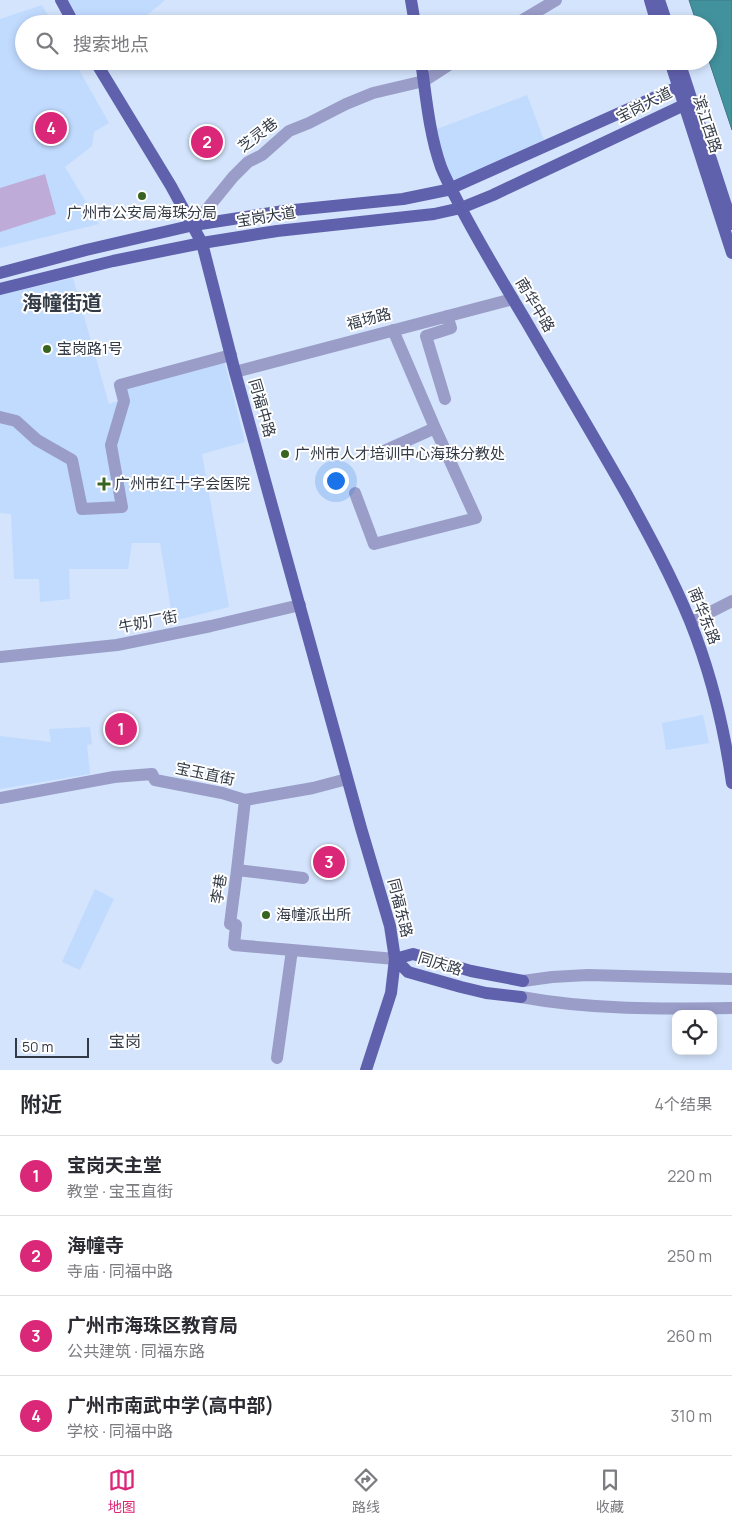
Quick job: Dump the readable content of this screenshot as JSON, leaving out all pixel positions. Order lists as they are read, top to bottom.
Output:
{
  "streets": {
    "main road": [
      "宝岗大道",
      "滨江西路",
      "南华中路",
      "同福中路",
      "南华东路",
      "同福东路",
      "同庆路"
    ],
    "street": [
      "芝灵巷",
      "福场路",
      "牛奶厂街",
      "宝玉直街",
      "李巷"
    ]
  },
  "crossings": [
    ["宝岗大道", "滨江西路"],
    ["宝岗大道", "芝灵巷"],
    ["宝岗大道", "南华中路"],
    ["宝岗大道", "同福中路"],
    ["芝灵巷", "南华中路"],
    ["芝灵巷", "同福中路"],
    ["南华中路", "福场路"],
    ["南华中路", "南华东路"],
    ["福场路", "同福中路"],
    ["同福中路", "牛奶厂街"],
    ["同福中路", "宝玉直街"],
    ["同福中路", "同福东路"],
    ["宝玉直街", "同福东路"],
    ["同福东路", "同庆路"]
  ],
  "districts": ["海幢街道", "宝岗"],
  "places": {
    "other": [
      "广州市公安局海珠分局",
      "宝岗路1号",
      "广州市人才培训中心海珠分教处",
      "海幢派出所"
    ],
    "health": ["广州市红十字会医院"]
  },
  "scale_bar": "50 m",
  "page": {
    "search": "搜索地点",
    "pins": [
      "4",
      "2",
      "1",
      "3"
    ],
    "scale": "50 m",
    "heading": ["附近", "4个结果"],
    "list": [
      {
        "mark": "1",
        "name": "宝岗天主堂",
        "note": "教堂 · 宝玉直街",
        "value": "220 m"
      },
      {
        "mark": "2",
        "name": "海幢寺",
        "note": "寺庙 · 同福中路",
        "value": "250 m"
      },
      {
        "mark": "3",
        "name": "广州市海珠区教育局",
        "note": "公共建筑 · 同福东路",
        "value": "260 m"
      },
      {
        "mark": "4",
        "name": "广州市南武中学(高中部)",
        "note": "学校 · 同福中路",
        "value": "310 m"
      }
    ],
    "nav": ["地图", "路线", "收藏"]
  }
}
